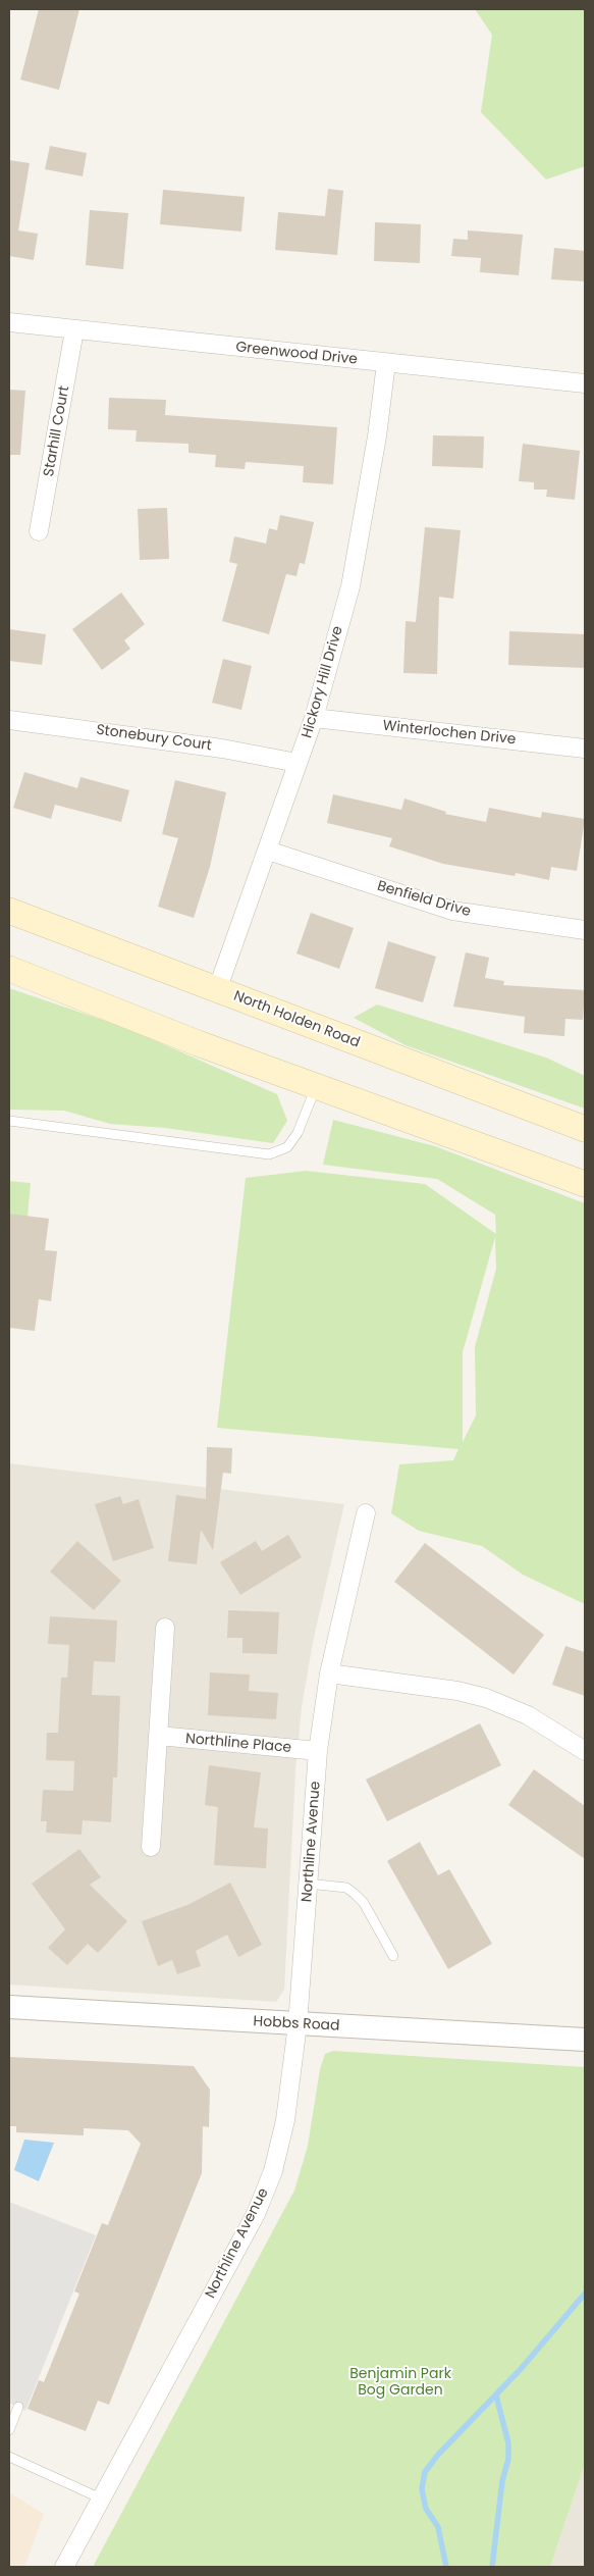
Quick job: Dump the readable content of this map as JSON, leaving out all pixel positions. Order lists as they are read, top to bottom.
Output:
{
  "streets": {
    "main road": ["North Holden Road"],
    "street": [
      "Greenwood Drive",
      "Starhill Court",
      "Hickory Hill Drive",
      "Winterlochen Drive",
      "Stonebury Court",
      "Benfield Drive",
      "Northline Place",
      "Northline Avenue",
      "Hobbs Road"
    ]
  },
  "crossings": [
    ["Greenwood Drive", "Starhill Court"],
    ["Greenwood Drive", "Hickory Hill Drive"],
    ["Hickory Hill Drive", "Winterlochen Drive"],
    ["Hickory Hill Drive", "Stonebury Court"],
    ["Hickory Hill Drive", "Benfield Drive"],
    ["Hickory Hill Drive", "North Holden Road"],
    ["Northline Place", "Northline Avenue"],
    ["Northline Avenue", "Hobbs Road"]
  ],
  "parks": ["Benjamin Park Bog Garden"]
}
